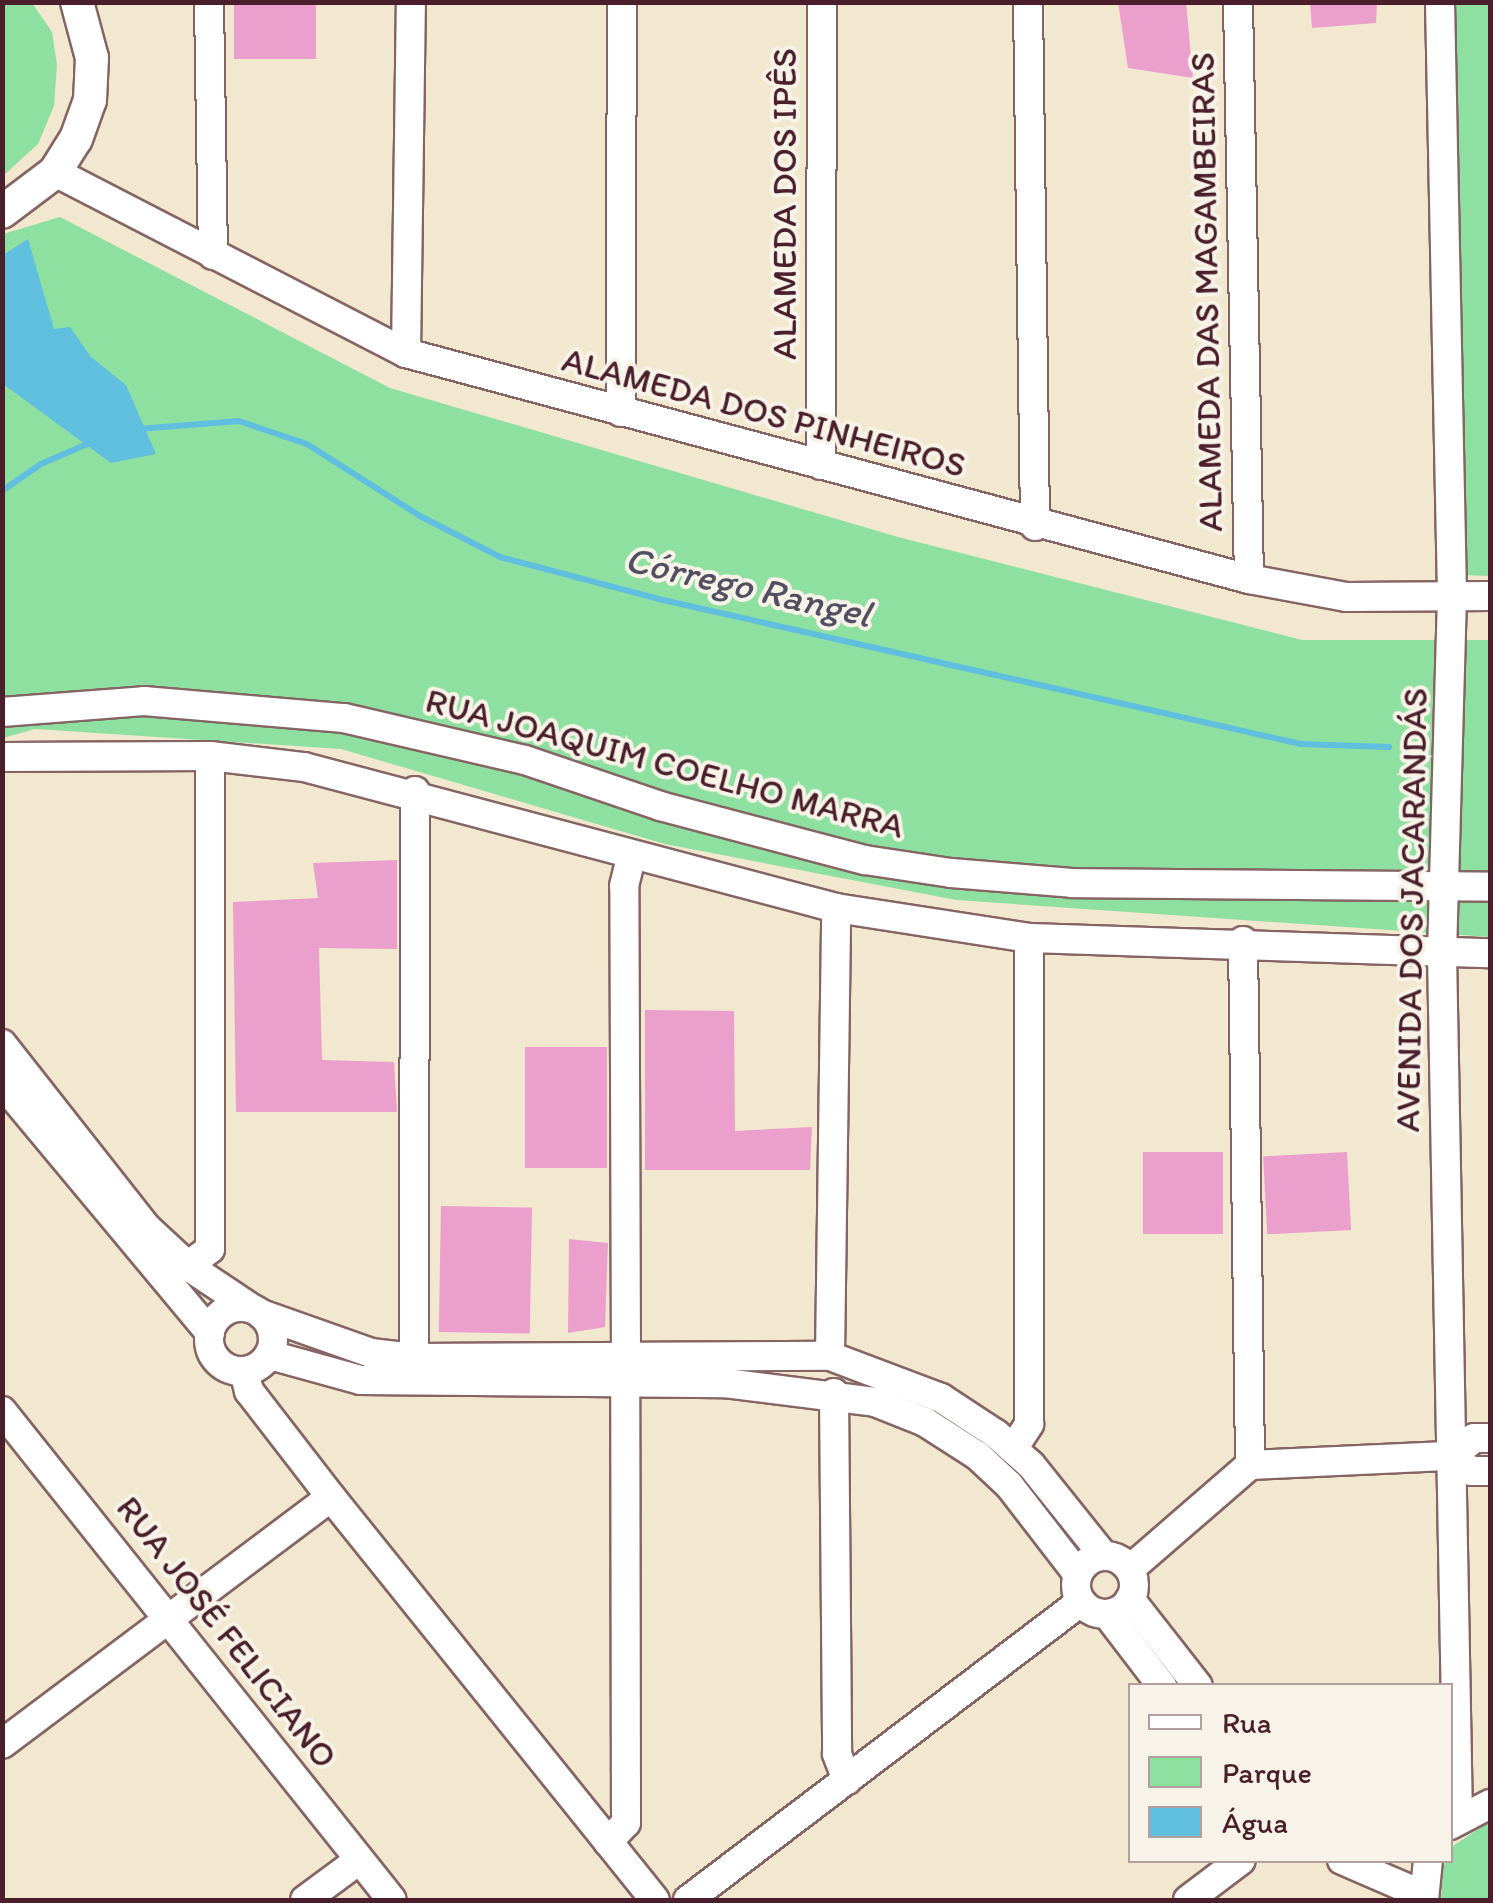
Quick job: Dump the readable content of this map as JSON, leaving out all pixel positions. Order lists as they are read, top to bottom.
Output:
{
  "streets": {
    "street": [
      "ALAMEDA DOS IPÊS",
      "ALAMEDA DAS MAGAMBEIRAS",
      "ALAMEDA DOS PINHEIROS",
      "RUA JOAQUIM COELHO MARRA",
      "AVENIDA DOS JACARANDÁS",
      "RUA JOSÉ FELICIANO"
    ]
  },
  "crossings": [
    ["ALAMEDA DOS IPÊS", "ALAMEDA DOS PINHEIROS"],
    ["ALAMEDA DAS MAGAMBEIRAS", "ALAMEDA DOS PINHEIROS"],
    ["ALAMEDA DOS PINHEIROS", "AVENIDA DOS JACARANDÁS"],
    ["RUA JOAQUIM COELHO MARRA", "AVENIDA DOS JACARANDÁS"]
  ],
  "water": ["Córrego Rangel"],
  "legend": ["Rua", "Parque", "Água"]
}
